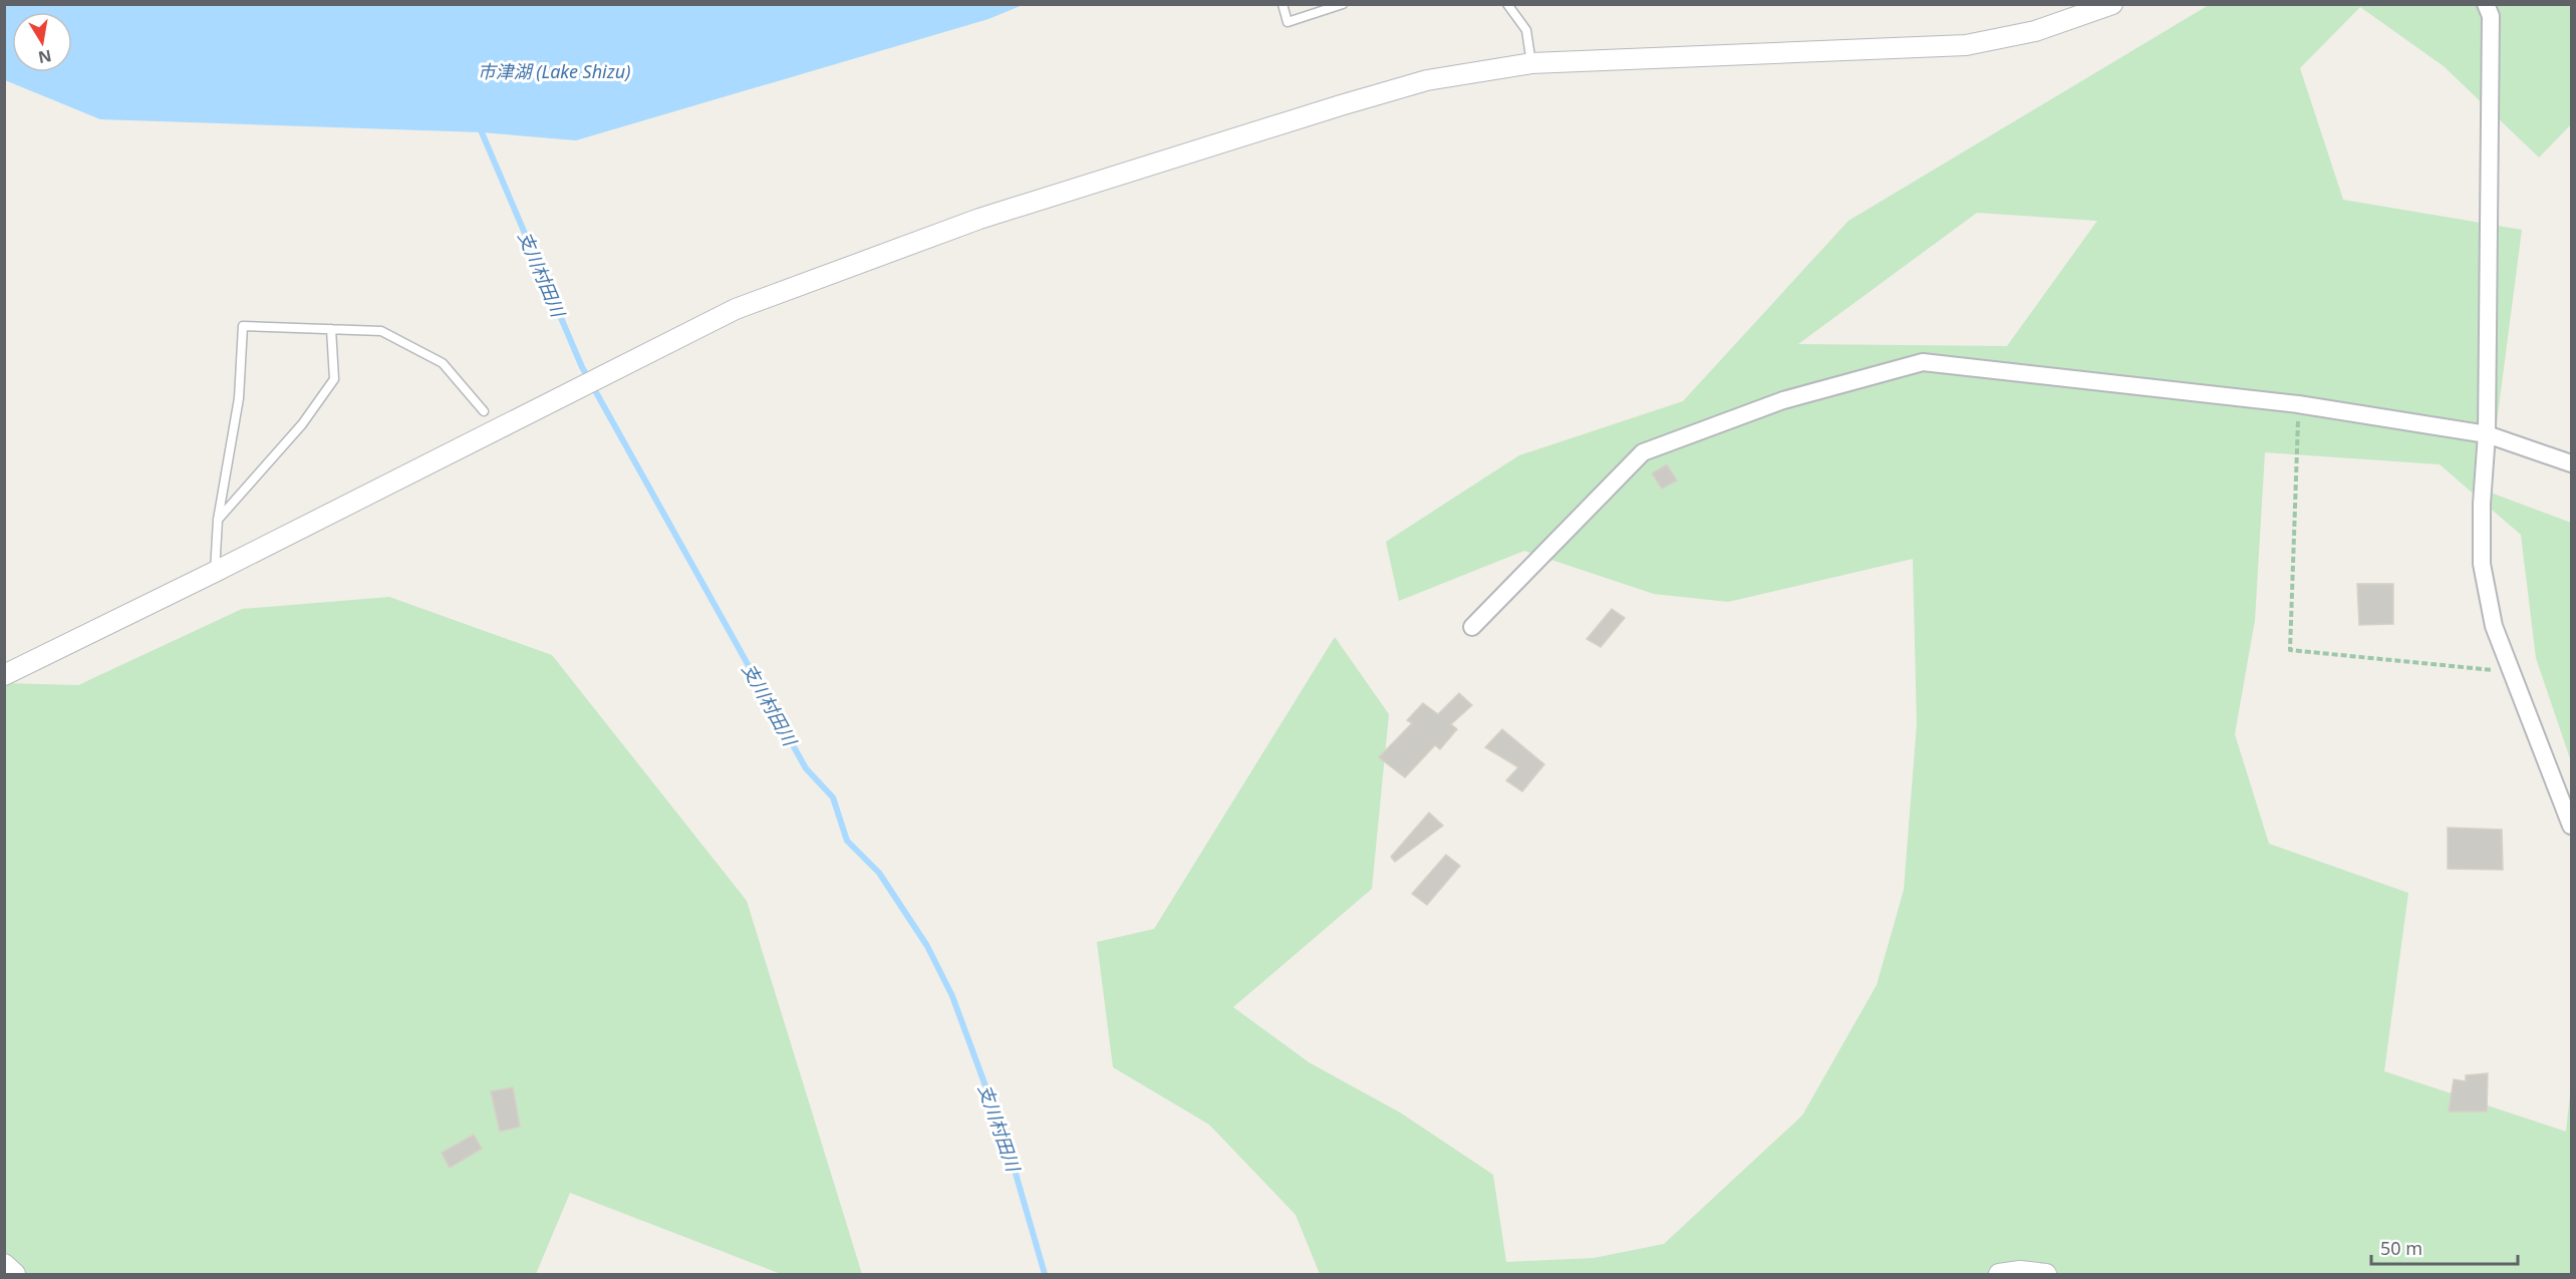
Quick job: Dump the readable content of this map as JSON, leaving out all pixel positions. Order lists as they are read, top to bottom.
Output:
{
  "water": ["市津湖 (Lake Shizu)", "支川村田川"],
  "scale_bar": "50 m",
  "north": "bottom"
}
